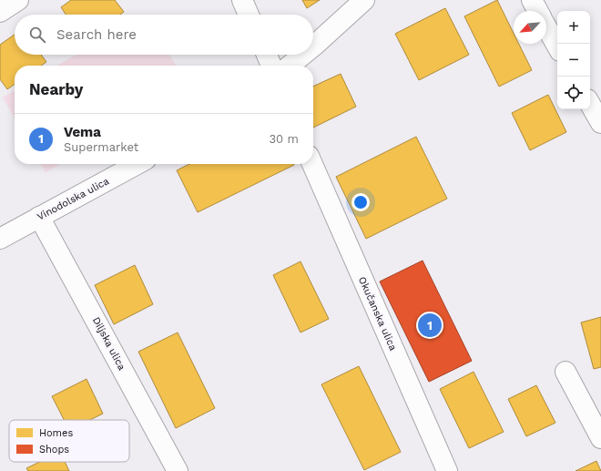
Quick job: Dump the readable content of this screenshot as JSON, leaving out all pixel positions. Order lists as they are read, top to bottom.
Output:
{
  "streets": {
    "street": ["Vinodolska ulica", "Okučanska ulica", "Diljska ulica"]
  },
  "crossings": [
    ["Vinodolska ulica", "Diljska ulica"]
  ],
  "legend": ["Homes", "Shops"],
  "north": "bottom left",
  "page": {
    "map_buttons": ["+", "−"],
    "search": "Search here",
    "heading": "Nearby",
    "list": [
      {
        "mark": "1",
        "name": "Vema",
        "note": "Supermarket",
        "value": "30 m"
      }
    ],
    "pins": "1"
  }
}
